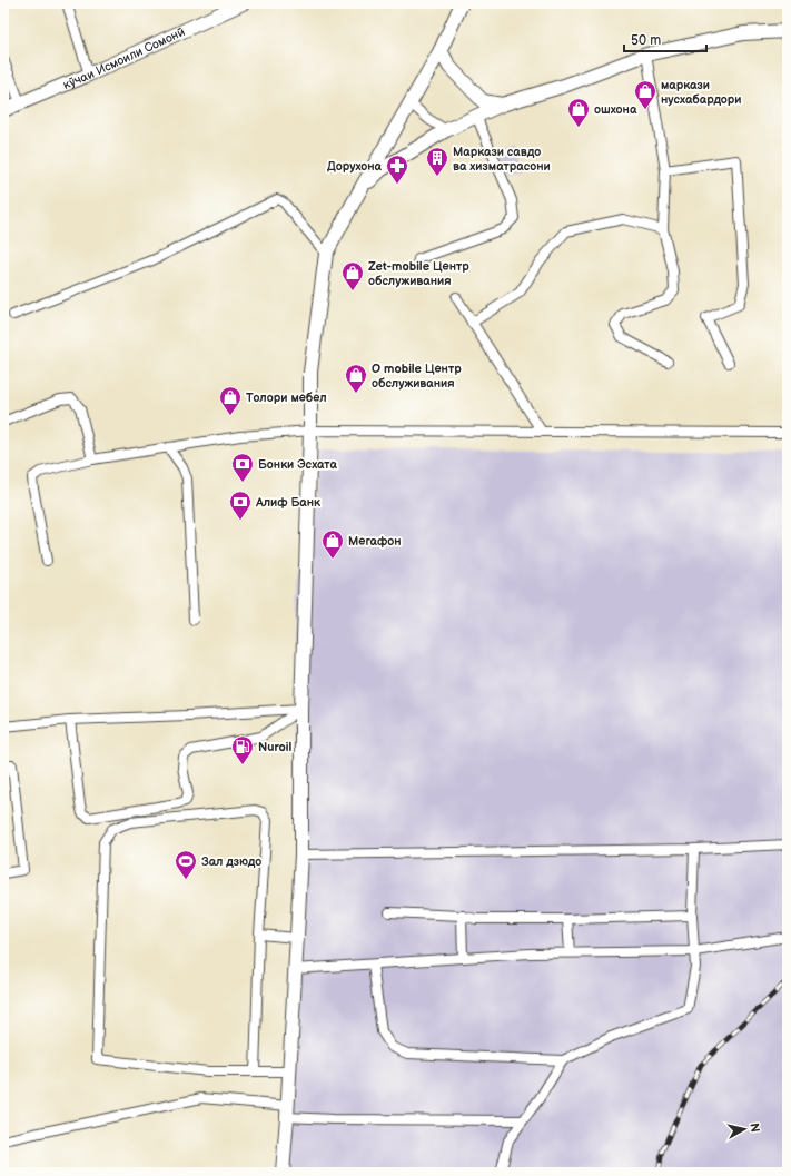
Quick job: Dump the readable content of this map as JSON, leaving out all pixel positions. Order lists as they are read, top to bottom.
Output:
{
  "streets": {
    "main road": ["кӯчаи Исмоили Сомонӣ"]
  },
  "places": {
    "shop": [
      "маркази нусхабардори",
      "ошхона",
      "Zet-mobile Центр обслуживания",
      "O mobile Центр обслуживания",
      "Толори мебел",
      "Мегафон"
    ],
    "building": ["Маркази савдо ва хизматрасони"],
    "pharmacy": ["Дорухона"],
    "bank": ["Бонки Эсхата", "Алиф Банк"],
    "fuel station": ["Nuroil"],
    "sports": ["Зал дзюдо"]
  },
  "scale_bar": "50 m",
  "north": "right"
}
